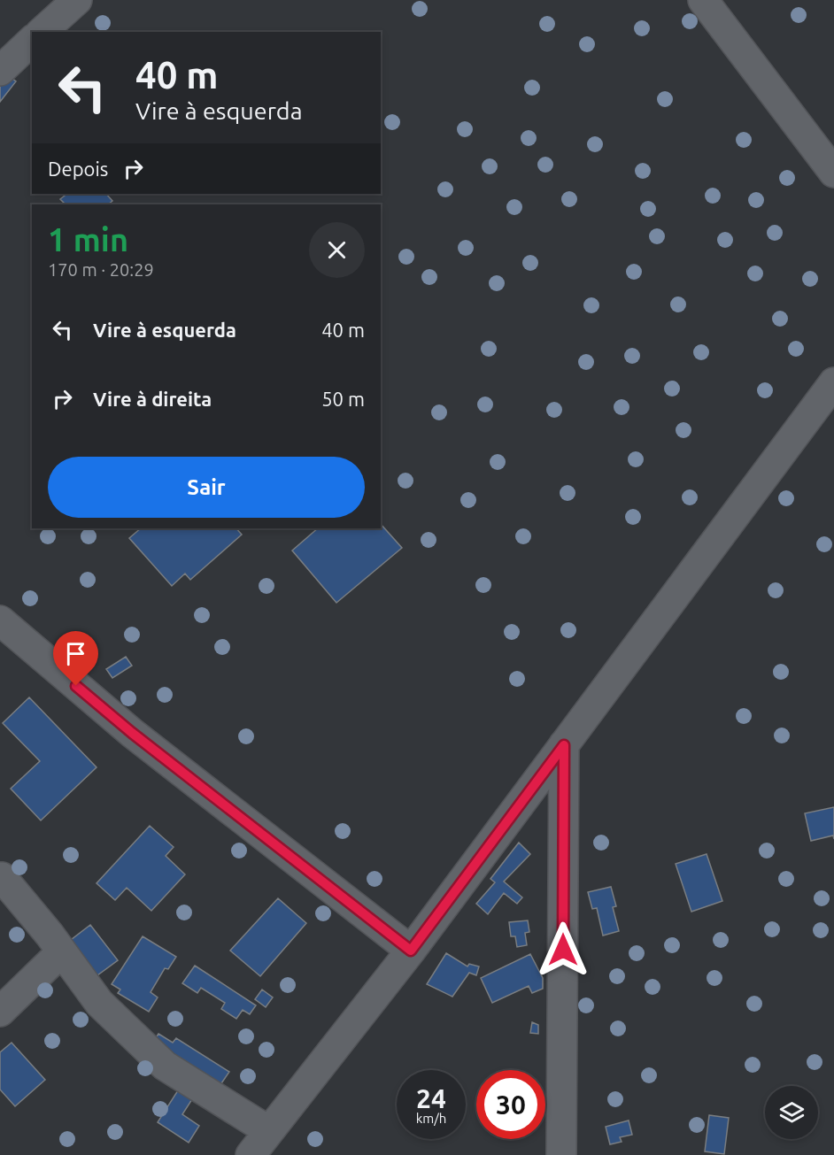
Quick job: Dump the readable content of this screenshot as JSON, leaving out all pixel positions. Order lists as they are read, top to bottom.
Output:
{
  "page": {
    "turn": ["40 m", "Vire à esquerda"],
    "then": "Depois",
    "heading": ["1 min", "170 m · 20:29"],
    "list": [
      {
        "name": "Vire à esquerda",
        "value": "40 m"
      },
      {
        "name": "Vire à direita",
        "value": "50 m"
      }
    ],
    "buttons": "Sair",
    "speed": "24 km/h",
    "limit": "30"
  }
}
